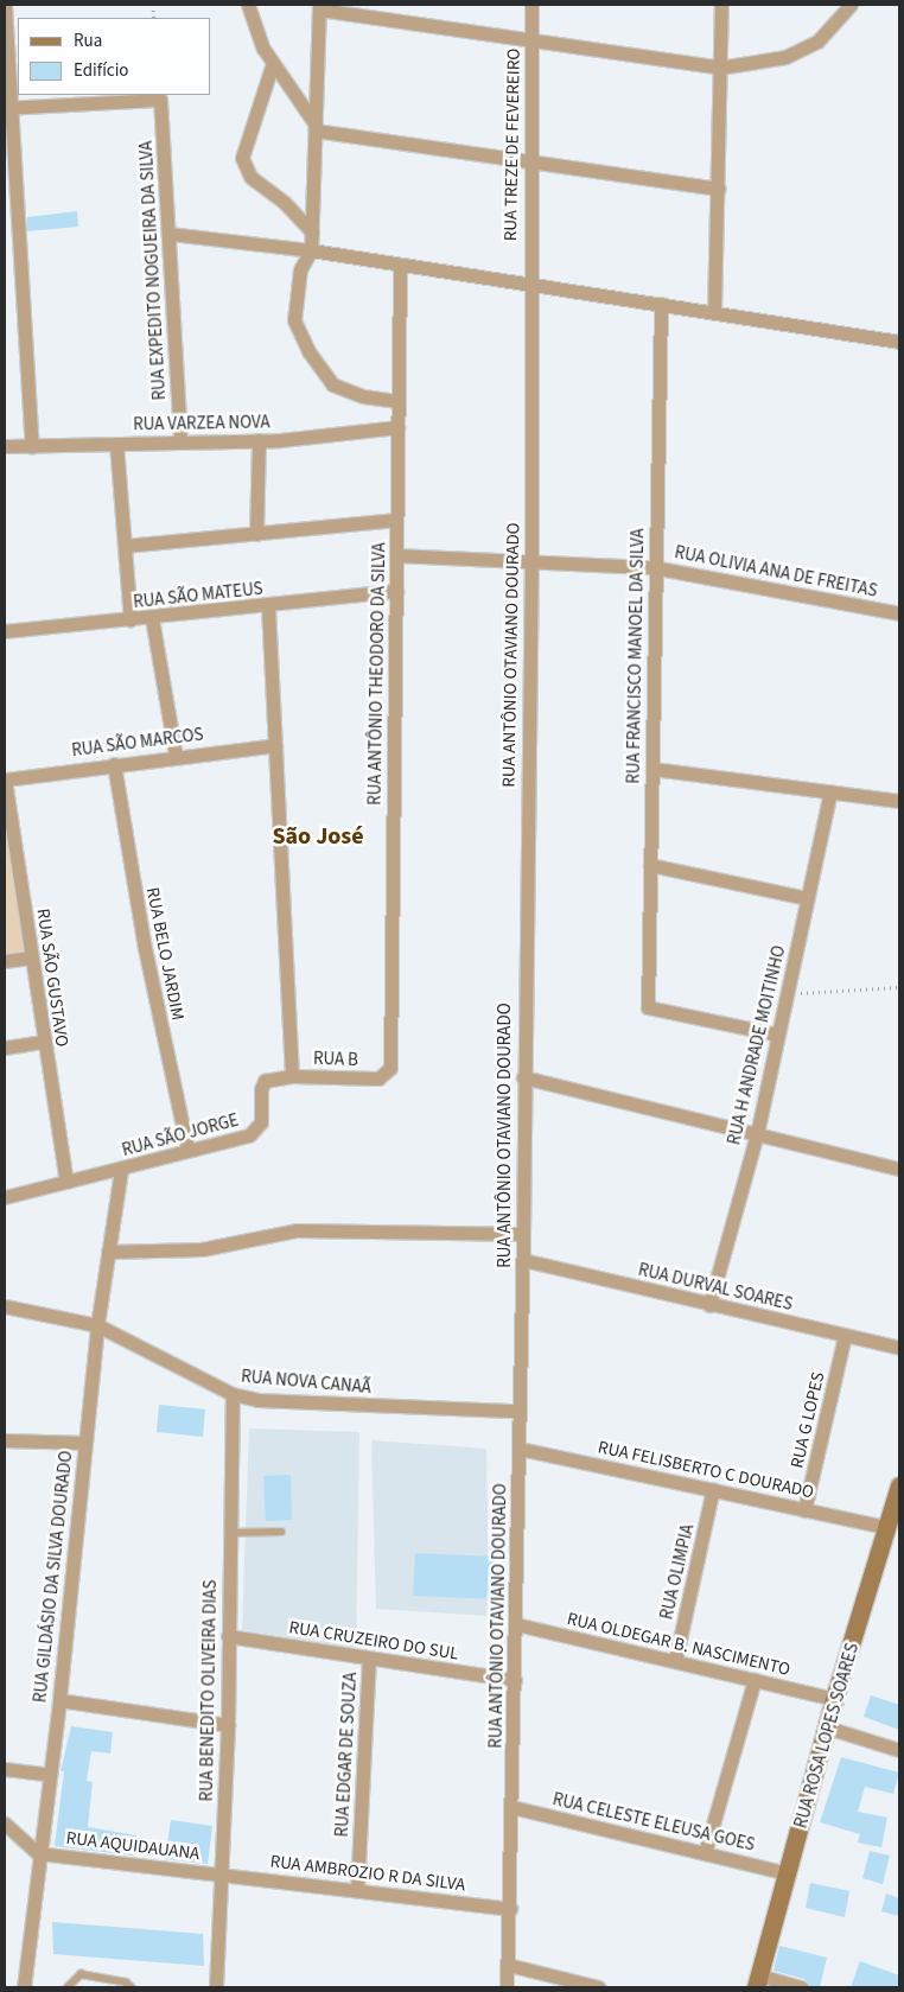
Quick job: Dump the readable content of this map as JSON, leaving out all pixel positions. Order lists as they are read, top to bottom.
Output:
{
  "streets": {
    "street": [
      "RUA TREZE DE FEVEREIRO",
      "RUA EXPEDITO NOGUEIRA DA SILVA",
      "RUA VARZEA NOVA",
      "RUA OLIVIA ANA DE FREITAS",
      "RUA SÃO MATEUS",
      "RUA ANTÔNIO OTAVIANO DOURADO",
      "RUA FRANCISCO MANOEL DA SILVA",
      "RUA ANTÔNIO THEODORO DA SILVA",
      "RUA SÃO MARCOS",
      "RUA BELO JARDIM",
      "RUA SÃO GUSTAVO",
      "RUA H ANDRADE MOITINHO",
      "RUA B",
      "RUA SÃO JORGE",
      "RUA DURVAL SOARES",
      "RUA NOVA CANAÃ",
      "RUA G LOPES",
      "RUA FELISBERTO C DOURADO",
      "RUA OLIMPIA",
      "RUA GILDÁSIO DA SILVA DOURADO",
      "RUA CRUZEIRO DO SUL",
      "RUA OLDEGAR B. NASCIMENTO",
      "RUA BENEDITO OLIVEIRA DIAS",
      "RUA ROSA LOPES SOARES",
      "RUA EDGAR DE SOUZA",
      "RUA CELESTE ELEUSA GOES",
      "RUA AQUIDAUANA",
      "RUA AMBROZIO R DA SILVA"
    ]
  },
  "crossings": [
    ["RUA TREZE DE FEVEREIRO", "RUA ANTÔNIO OTAVIANO DOURADO"],
    ["RUA EXPEDITO NOGUEIRA DA SILVA", "RUA VARZEA NOVA"],
    ["RUA VARZEA NOVA", "RUA ANTÔNIO THEODORO DA SILVA"],
    ["RUA OLIVIA ANA DE FREITAS", "RUA ANTÔNIO OTAVIANO DOURADO"],
    ["RUA OLIVIA ANA DE FREITAS", "RUA FRANCISCO MANOEL DA SILVA"],
    ["RUA OLIVIA ANA DE FREITAS", "RUA ANTÔNIO THEODORO DA SILVA"],
    ["RUA SÃO MATEUS", "RUA ANTÔNIO THEODORO DA SILVA"],
    ["RUA ANTÔNIO OTAVIANO DOURADO", "RUA DURVAL SOARES"],
    ["RUA ANTÔNIO OTAVIANO DOURADO", "RUA NOVA CANAÃ"],
    ["RUA ANTÔNIO OTAVIANO DOURADO", "RUA FELISBERTO C DOURADO"],
    ["RUA ANTÔNIO OTAVIANO DOURADO", "RUA CRUZEIRO DO SUL"],
    ["RUA ANTÔNIO OTAVIANO DOURADO", "RUA OLDEGAR B. NASCIMENTO"],
    ["RUA ANTÔNIO OTAVIANO DOURADO", "RUA CELESTE ELEUSA GOES"],
    ["RUA ANTÔNIO OTAVIANO DOURADO", "RUA AMBROZIO R DA SILVA"],
    ["RUA FRANCISCO MANOEL DA SILVA", "RUA H ANDRADE MOITINHO"],
    ["RUA ANTÔNIO THEODORO DA SILVA", "RUA B"],
    ["RUA SÃO MARCOS", "RUA BELO JARDIM"],
    ["RUA SÃO MARCOS", "RUA SÃO GUSTAVO"],
    ["RUA BELO JARDIM", "RUA SÃO JORGE"],
    ["RUA SÃO GUSTAVO", "RUA SÃO JORGE"],
    ["RUA H ANDRADE MOITINHO", "RUA DURVAL SOARES"],
    ["RUA B", "RUA SÃO JORGE"],
    ["RUA SÃO JORGE", "RUA GILDÁSIO DA SILVA DOURADO"],
    ["RUA DURVAL SOARES", "RUA G LOPES"],
    ["RUA NOVA CANAÃ", "RUA GILDÁSIO DA SILVA DOURADO"],
    ["RUA NOVA CANAÃ", "RUA BENEDITO OLIVEIRA DIAS"],
    ["RUA G LOPES", "RUA FELISBERTO C DOURADO"],
    ["RUA FELISBERTO C DOURADO", "RUA OLIMPIA"],
    ["RUA FELISBERTO C DOURADO", "RUA ROSA LOPES SOARES"],
    ["RUA OLIMPIA", "RUA OLDEGAR B. NASCIMENTO"],
    ["RUA GILDÁSIO DA SILVA DOURADO", "RUA AQUIDAUANA"],
    ["RUA CRUZEIRO DO SUL", "RUA BENEDITO OLIVEIRA DIAS"],
    ["RUA CRUZEIRO DO SUL", "RUA EDGAR DE SOUZA"],
    ["RUA OLDEGAR B. NASCIMENTO", "RUA ROSA LOPES SOARES"],
    ["RUA BENEDITO OLIVEIRA DIAS", "RUA AQUIDAUANA"],
    ["RUA BENEDITO OLIVEIRA DIAS", "RUA AMBROZIO R DA SILVA"],
    ["RUA ROSA LOPES SOARES", "RUA CELESTE ELEUSA GOES"],
    ["RUA EDGAR DE SOUZA", "RUA AMBROZIO R DA SILVA"],
    ["RUA AQUIDAUANA", "RUA AMBROZIO R DA SILVA"]
  ],
  "districts": ["São José"],
  "legend": ["Rua", "Edifício"]
}
